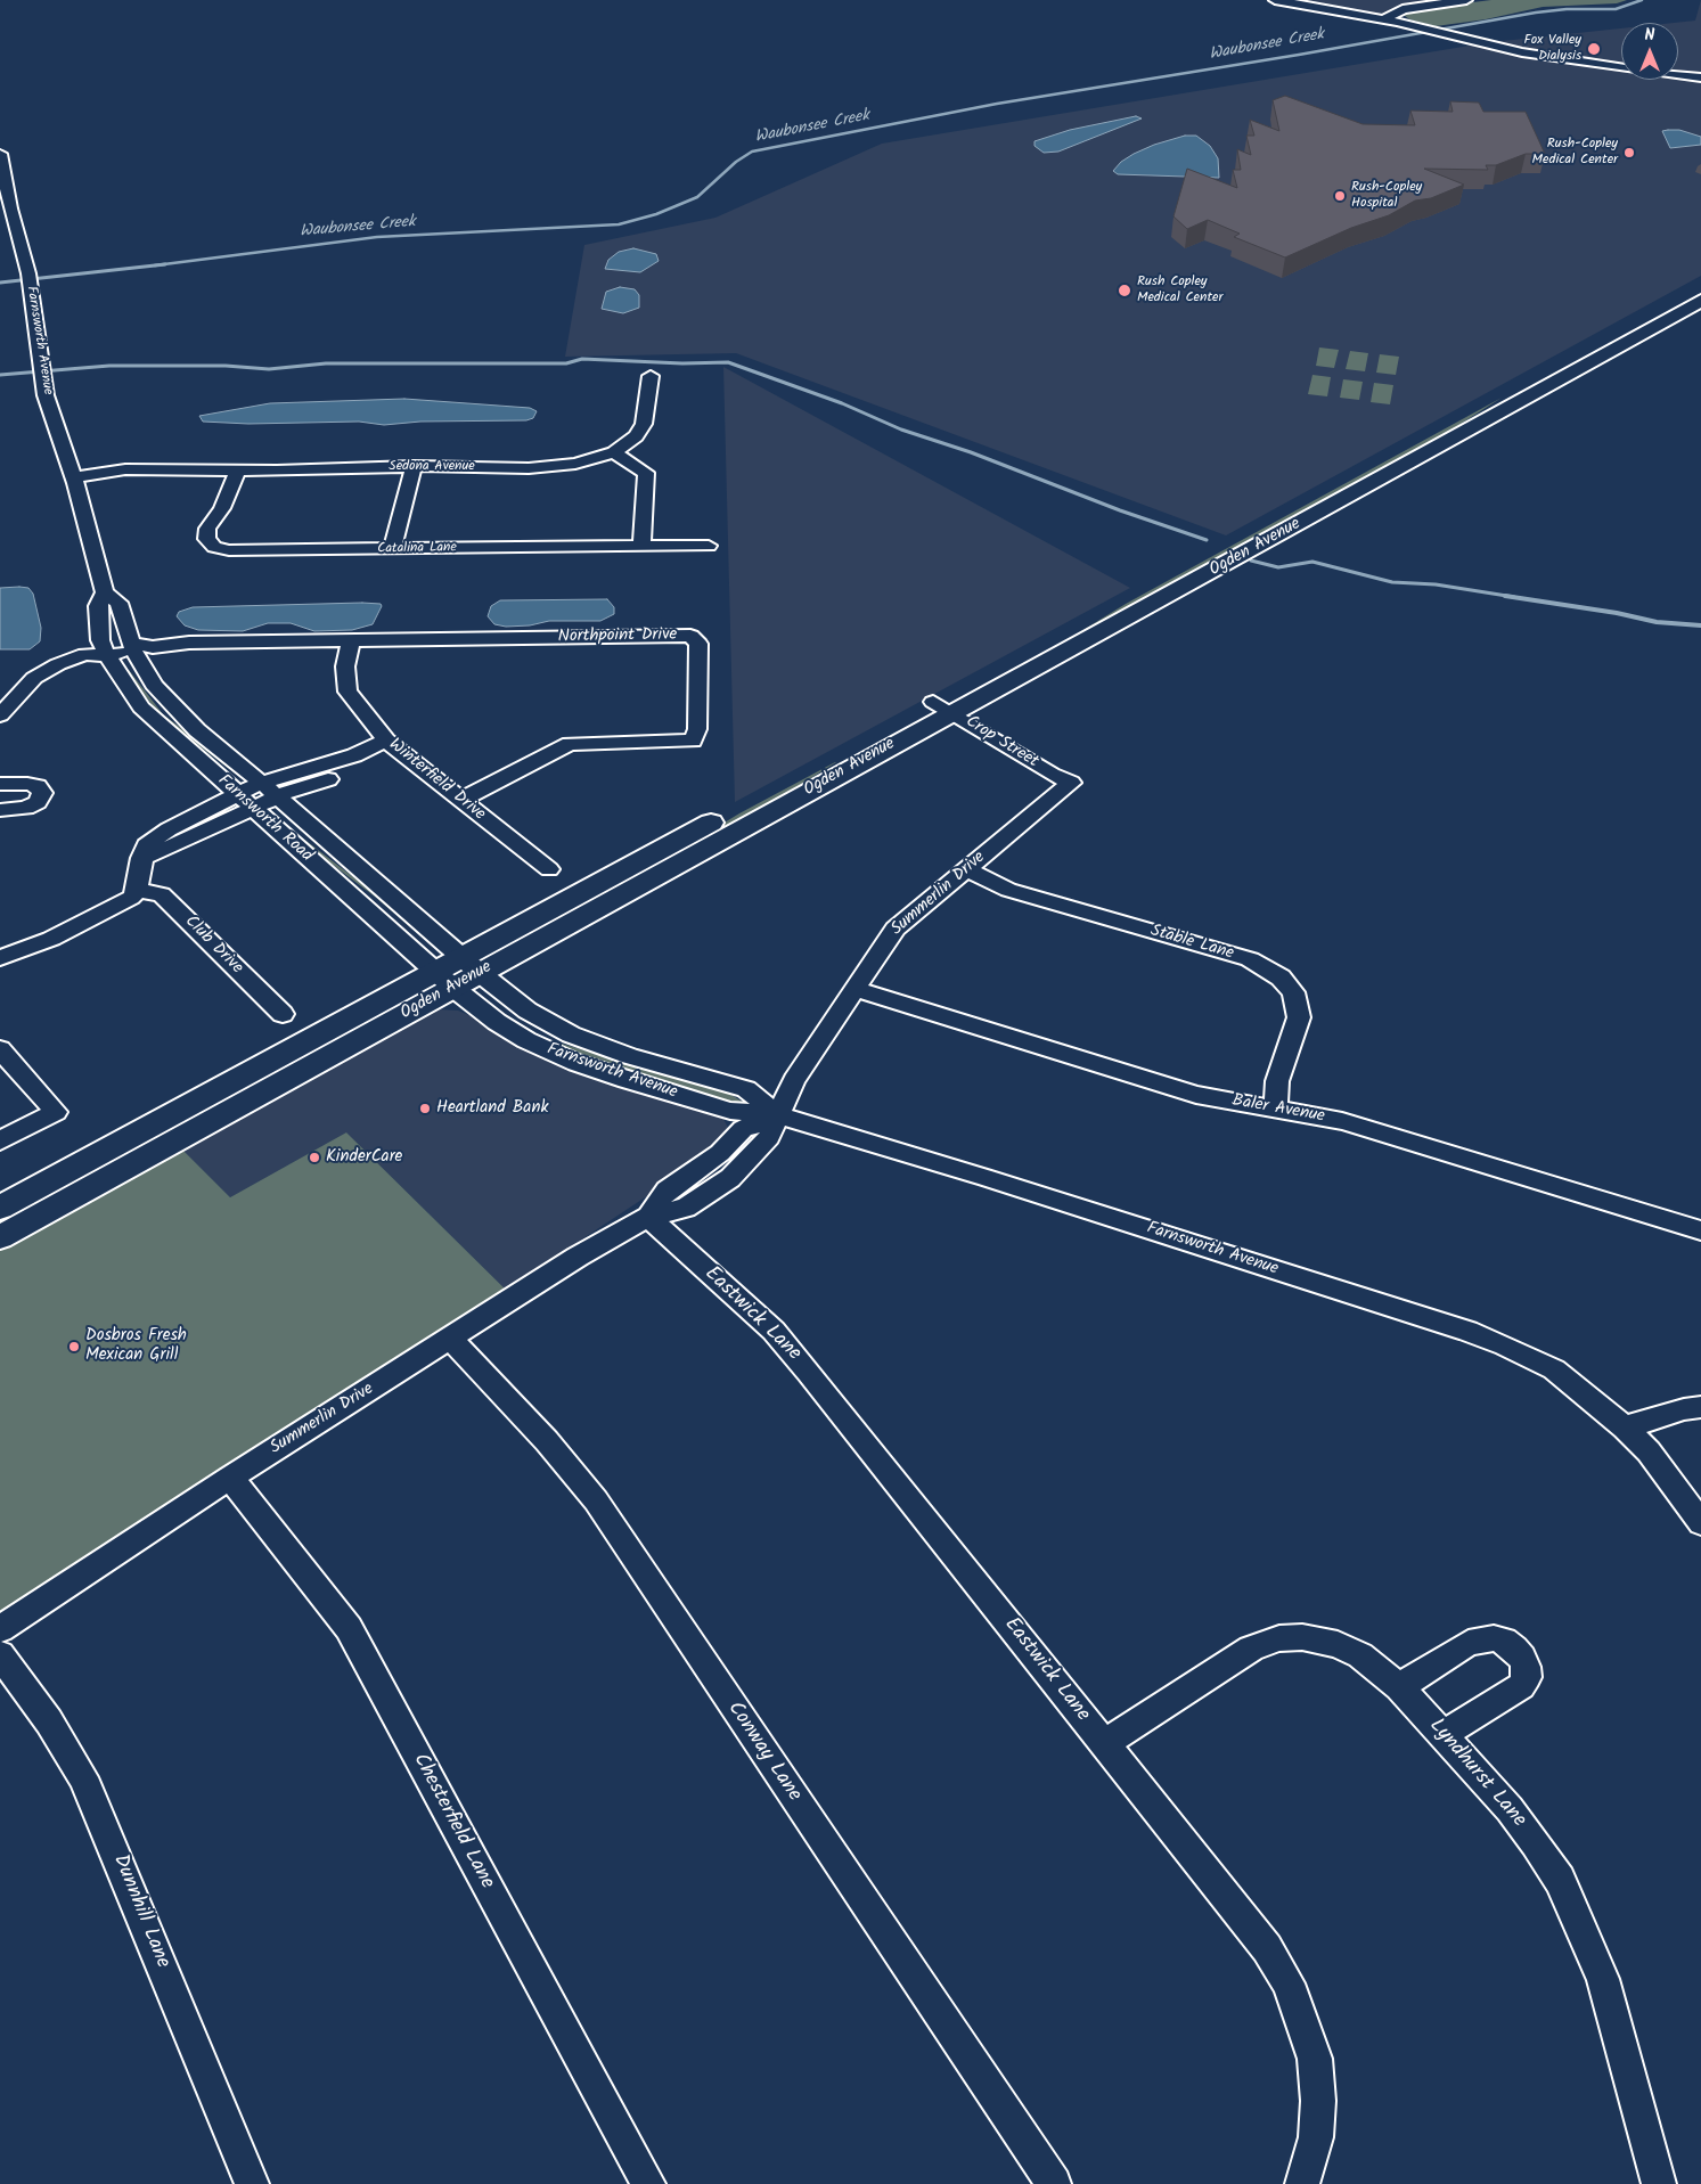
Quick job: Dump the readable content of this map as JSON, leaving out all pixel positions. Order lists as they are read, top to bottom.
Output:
{
  "streets": {
    "main road": ["Ogden Avenue"],
    "street": [
      "Farnsworth Avenue",
      "Sedona Avenue",
      "Catalina Lane",
      "Northpoint Drive",
      "Crop Street",
      "Winterfield Drive",
      "Farnsworth Road",
      "Summerlin Drive",
      "Stable Lane",
      "Club Drive",
      "Baler Avenue",
      "Eastwick Lane",
      "Conway Lane",
      "Lyndhurst Lane",
      "Chesterfield Lane",
      "Dunnhill Lane"
    ]
  },
  "crossings": [
    ["Farnsworth Avenue", "Sedona Avenue"],
    ["Farnsworth Avenue", "Ogden Avenue"],
    ["Farnsworth Avenue", "Northpoint Drive"],
    ["Farnsworth Avenue", "Farnsworth Road"],
    ["Farnsworth Avenue", "Summerlin Drive"],
    ["Sedona Avenue", "Catalina Lane"],
    ["Ogden Avenue", "Crop Street"],
    ["Ogden Avenue", "Farnsworth Road"],
    ["Northpoint Drive", "Winterfield Drive"],
    ["Northpoint Drive", "Farnsworth Road"],
    ["Crop Street", "Summerlin Drive"],
    ["Summerlin Drive", "Stable Lane"],
    ["Summerlin Drive", "Baler Avenue"],
    ["Summerlin Drive", "Eastwick Lane"],
    ["Summerlin Drive", "Conway Lane"],
    ["Summerlin Drive", "Chesterfield Lane"],
    ["Stable Lane", "Baler Avenue"],
    ["Eastwick Lane", "Lyndhurst Lane"]
  ],
  "water": ["Waubonsee Creek"],
  "places": [
    "Fox Valley Dialysis",
    "Rush-Copley Medical Center",
    "Rush-Copley Hospital",
    "Rush Copley Medical Center",
    "Heartland Bank",
    "KinderCare",
    "Dosbros Fresh Mexican Grill"
  ],
  "north": "top"
}
